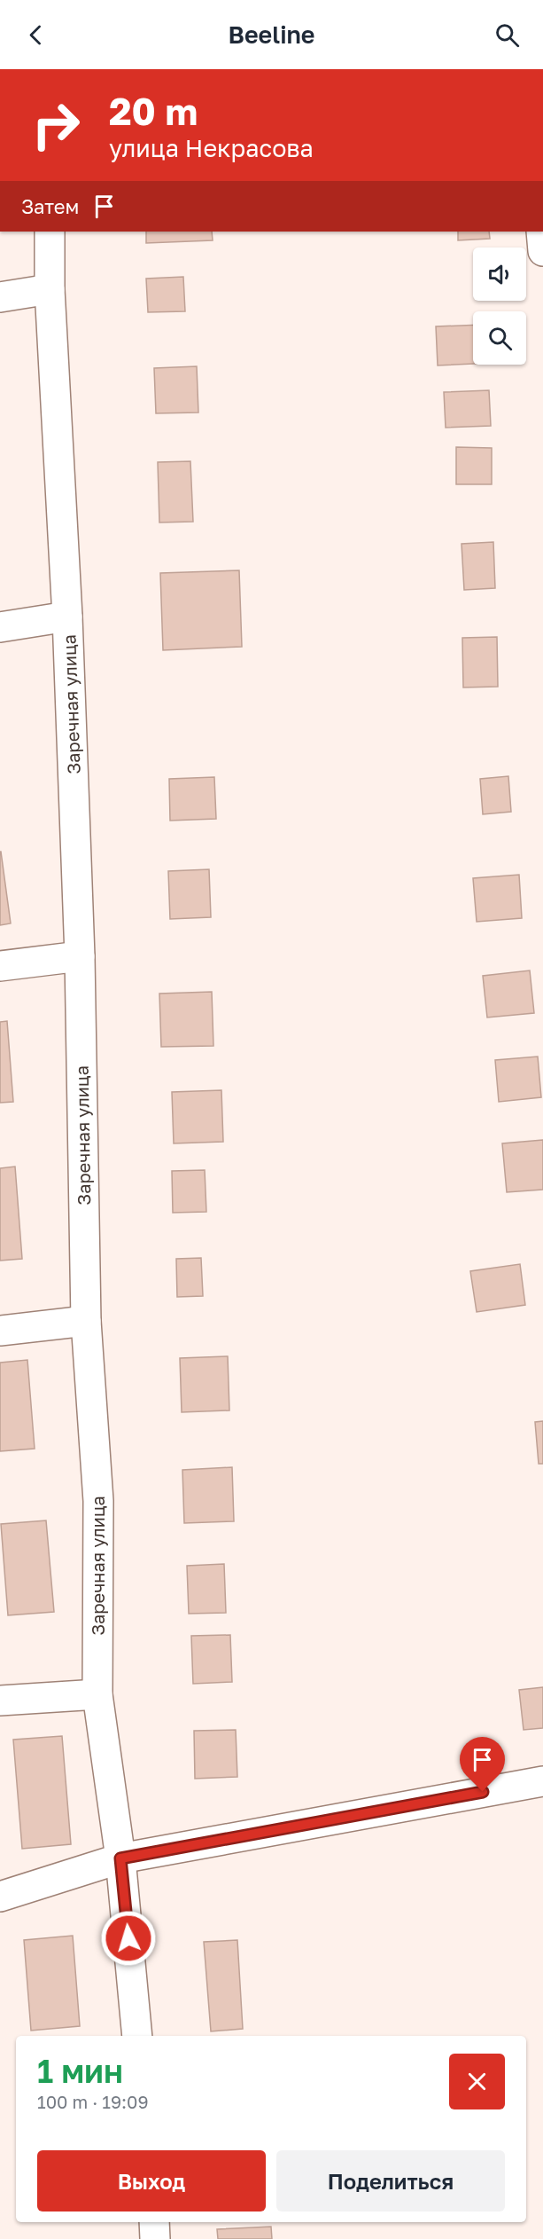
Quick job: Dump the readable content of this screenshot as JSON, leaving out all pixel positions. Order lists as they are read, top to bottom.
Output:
{
  "streets": {
    "street": ["Заречная улица"]
  },
  "page": {
    "header": "Beeline",
    "turn": ["20 m", "улица Некрасова"],
    "then": "Затем",
    "heading": ["1 мин", "100 m · 19:09"],
    "buttons": ["Выход", "Поделиться"]
  }
}
